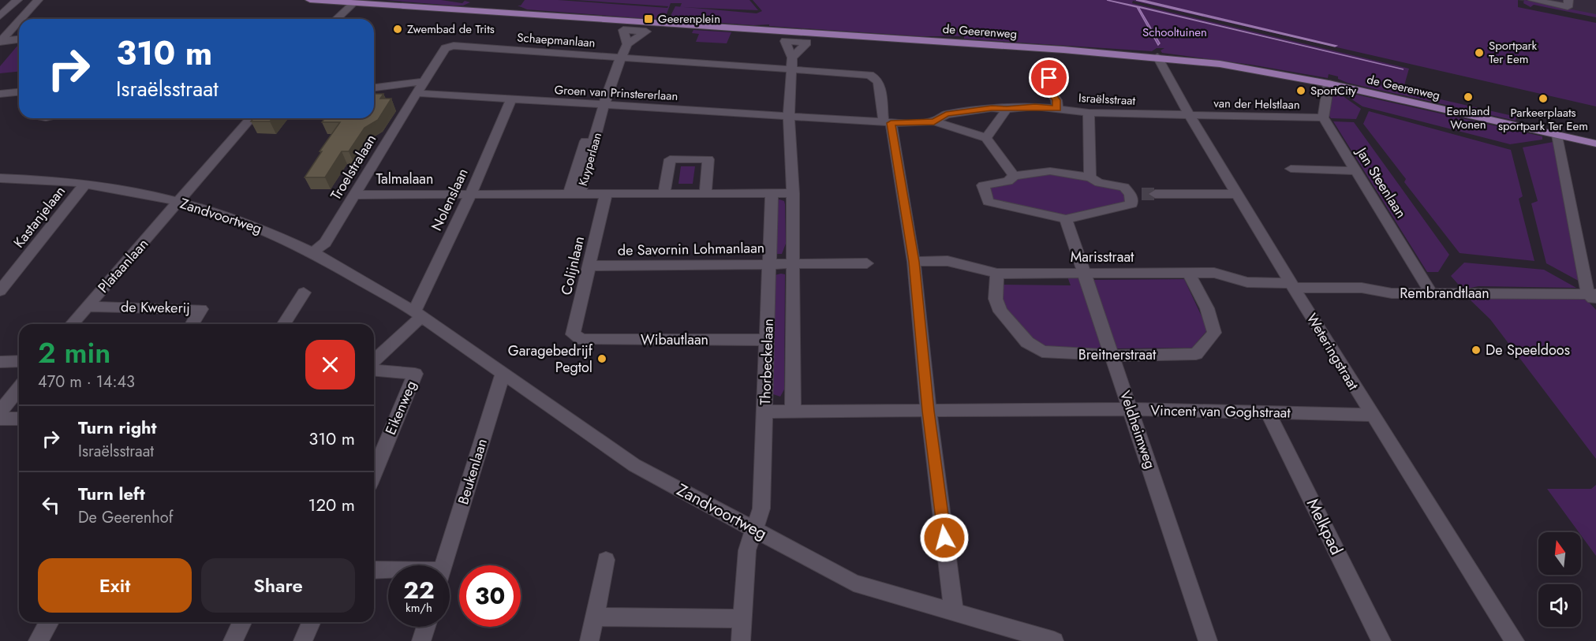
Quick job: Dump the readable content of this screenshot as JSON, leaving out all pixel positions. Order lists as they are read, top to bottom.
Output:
{
  "streets": {
    "main road": ["de Geerenweg"],
    "street": [
      "Schaepmanlaan",
      "Groen van Prinstererlaan",
      "Israëlsstraat",
      "van der Helstlaan",
      "Kuyperlaan",
      "Troelstralaan",
      "Talmalaan",
      "Jan Steenlaan",
      "Nolenslaan",
      "Zandvoortweg",
      "Kastanjelaan",
      "de Savornin Lohmanlaan",
      "Marisstraat",
      "Plataanlaan",
      "Colijnlaan",
      "Rembrandtlaan",
      "de Kwekerij",
      "Wibautlaan",
      "Weteringstraat",
      "Breitnerstraat",
      "Thorbeckelaan",
      "Eikenweg",
      "Vincent van Goghstraat",
      "Veldheimweg",
      "Beukenlaan",
      "Melkpad"
    ]
  },
  "crossings": [
    ["de Geerenweg", "Weteringstraat"],
    ["Schaepmanlaan", "Groen van Prinstererlaan"],
    ["Schaepmanlaan", "Israëlsstraat"],
    ["Schaepmanlaan", "Kuyperlaan"],
    ["Schaepmanlaan", "Thorbeckelaan"],
    ["Groen van Prinstererlaan", "Israëlsstraat"],
    ["Groen van Prinstererlaan", "Kuyperlaan"],
    ["Groen van Prinstererlaan", "Troelstralaan"],
    ["Groen van Prinstererlaan", "Nolenslaan"],
    ["Groen van Prinstererlaan", "Thorbeckelaan"],
    ["Israëlsstraat", "van der Helstlaan"],
    ["Israëlsstraat", "Weteringstraat"],
    ["van der Helstlaan", "Jan Steenlaan"],
    ["van der Helstlaan", "Weteringstraat"],
    ["Kuyperlaan", "Talmalaan"],
    ["Troelstralaan", "Talmalaan"],
    ["Troelstralaan", "Zandvoortweg"],
    ["Talmalaan", "Nolenslaan"],
    ["Talmalaan", "Colijnlaan"],
    ["Talmalaan", "Thorbeckelaan"],
    ["Jan Steenlaan", "Rembrandtlaan"],
    ["Nolenslaan", "Zandvoortweg"],
    ["Zandvoortweg", "Kastanjelaan"],
    ["Zandvoortweg", "Plataanlaan"],
    ["Zandvoortweg", "Thorbeckelaan"],
    ["Zandvoortweg", "Beukenlaan"],
    ["de Savornin Lohmanlaan", "Colijnlaan"],
    ["de Savornin Lohmanlaan", "Thorbeckelaan"],
    ["Marisstraat", "Rembrandtlaan"],
    ["Marisstraat", "Weteringstraat"],
    ["Marisstraat", "Breitnerstraat"],
    ["Marisstraat", "Veldheimweg"],
    ["Plataanlaan", "de Kwekerij"],
    ["Colijnlaan", "Wibautlaan"],
    ["Rembrandtlaan", "Weteringstraat"],
    ["Wibautlaan", "Thorbeckelaan"],
    ["Weteringstraat", "Vincent van Goghstraat"],
    ["Breitnerstraat", "Veldheimweg"],
    ["Thorbeckelaan", "Vincent van Goghstraat"],
    ["Vincent van Goghstraat", "Veldheimweg"],
    ["Vincent van Goghstraat", "Melkpad"]
  ],
  "parks": ["Schooltuinen"],
  "places": {
    "transit": ["Geerenplein"],
    "other": [
      "Zwembad de Trits",
      "Sportpark Ter Eem",
      "SportCity",
      "Eemland Wonen",
      "Parkeerplaats sportpark Ter Eem",
      "De Speeldoos",
      "Garagebedrijf Pegtol"
    ]
  },
  "north": "top",
  "page": {
    "turn": ["310 m", "Israëlsstraat"],
    "heading": ["2 min", "470 m · 14:43"],
    "list": [
      {
        "name": "Turn right",
        "note": "Israëlsstraat",
        "value": "310 m"
      },
      {
        "name": "Turn left",
        "note": "De Geerenhof",
        "value": "120 m"
      }
    ],
    "buttons": ["Exit", "Share"],
    "speed": "22 km/h",
    "limit": "30"
  }
}
